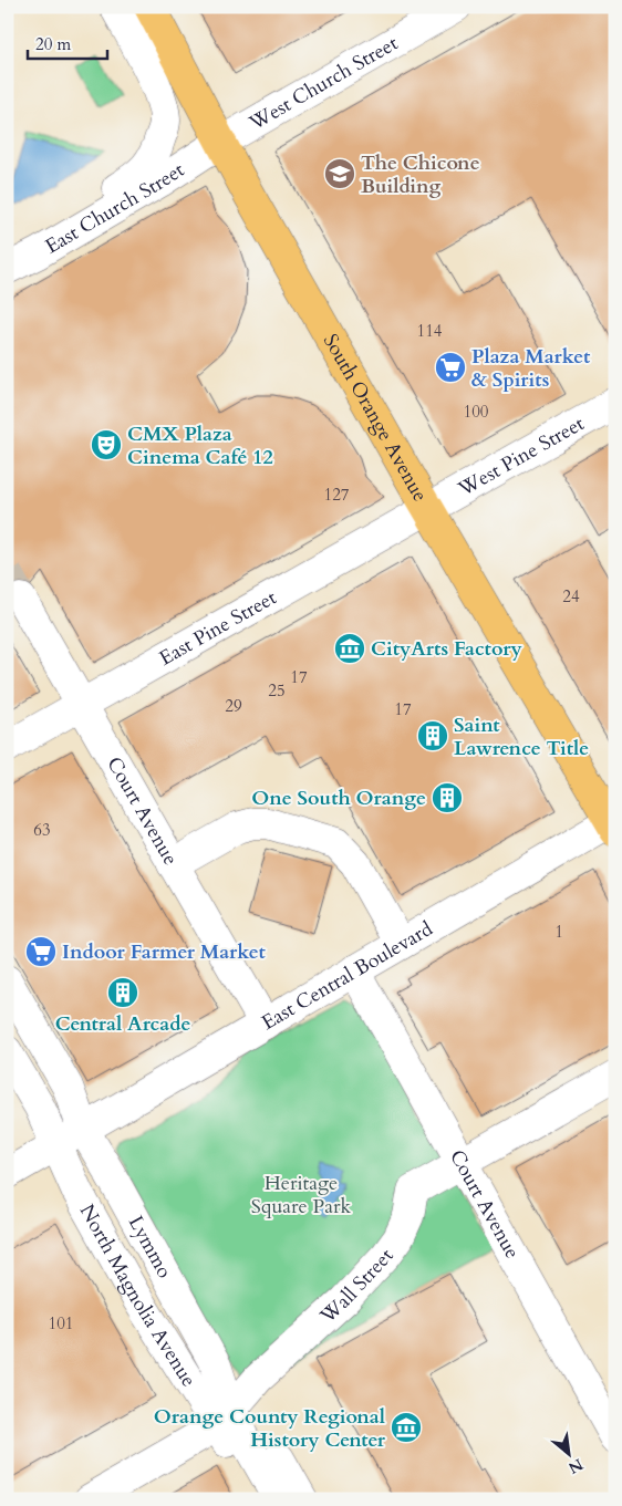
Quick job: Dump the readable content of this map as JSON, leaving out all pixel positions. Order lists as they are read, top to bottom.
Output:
{
  "streets": {
    "main road": ["South Orange Avenue"],
    "street": [
      "West Church Street",
      "East Church Street",
      "West Pine Street",
      "East Pine Street",
      "Court Avenue",
      "East Central Boulevard",
      "Lymmo",
      "Wall Street",
      "North Magnolia Avenue"
    ]
  },
  "crossings": [
    ["West Church Street", "East Church Street"],
    ["West Church Street", "South Orange Avenue"],
    ["East Church Street", "South Orange Avenue"],
    ["South Orange Avenue", "West Pine Street"],
    ["South Orange Avenue", "East Pine Street"],
    ["South Orange Avenue", "East Central Boulevard"],
    ["West Pine Street", "East Pine Street"],
    ["East Pine Street", "Court Avenue"],
    ["Court Avenue", "East Central Boulevard"],
    ["Court Avenue", "Wall Street"],
    ["East Central Boulevard", "Lymmo"],
    ["East Central Boulevard", "North Magnolia Avenue"],
    ["Lymmo", "Wall Street"],
    ["Lymmo", "North Magnolia Avenue"],
    ["Wall Street", "North Magnolia Avenue"]
  ],
  "parks": ["Heritage Square Park"],
  "places": {
    "school or university": ["The Chicone Building"],
    "supermarket": ["Plaza Market & Spirits", "Indoor Farmer Market"],
    "theatre": ["CMX Plaza Cinema Café 12"],
    "museum": ["CityArts Factory", "Orange County Regional History Center"],
    "building": ["Saint Lawrence Title", "One South Orange", "Central Arcade"]
  },
  "house_numbers": [
    "114",
    "100",
    "127",
    "24",
    "17",
    "25",
    "29",
    "17",
    "63",
    "1",
    "101"
  ],
  "scale_bar": "20 m",
  "north": "bottom right"
}
